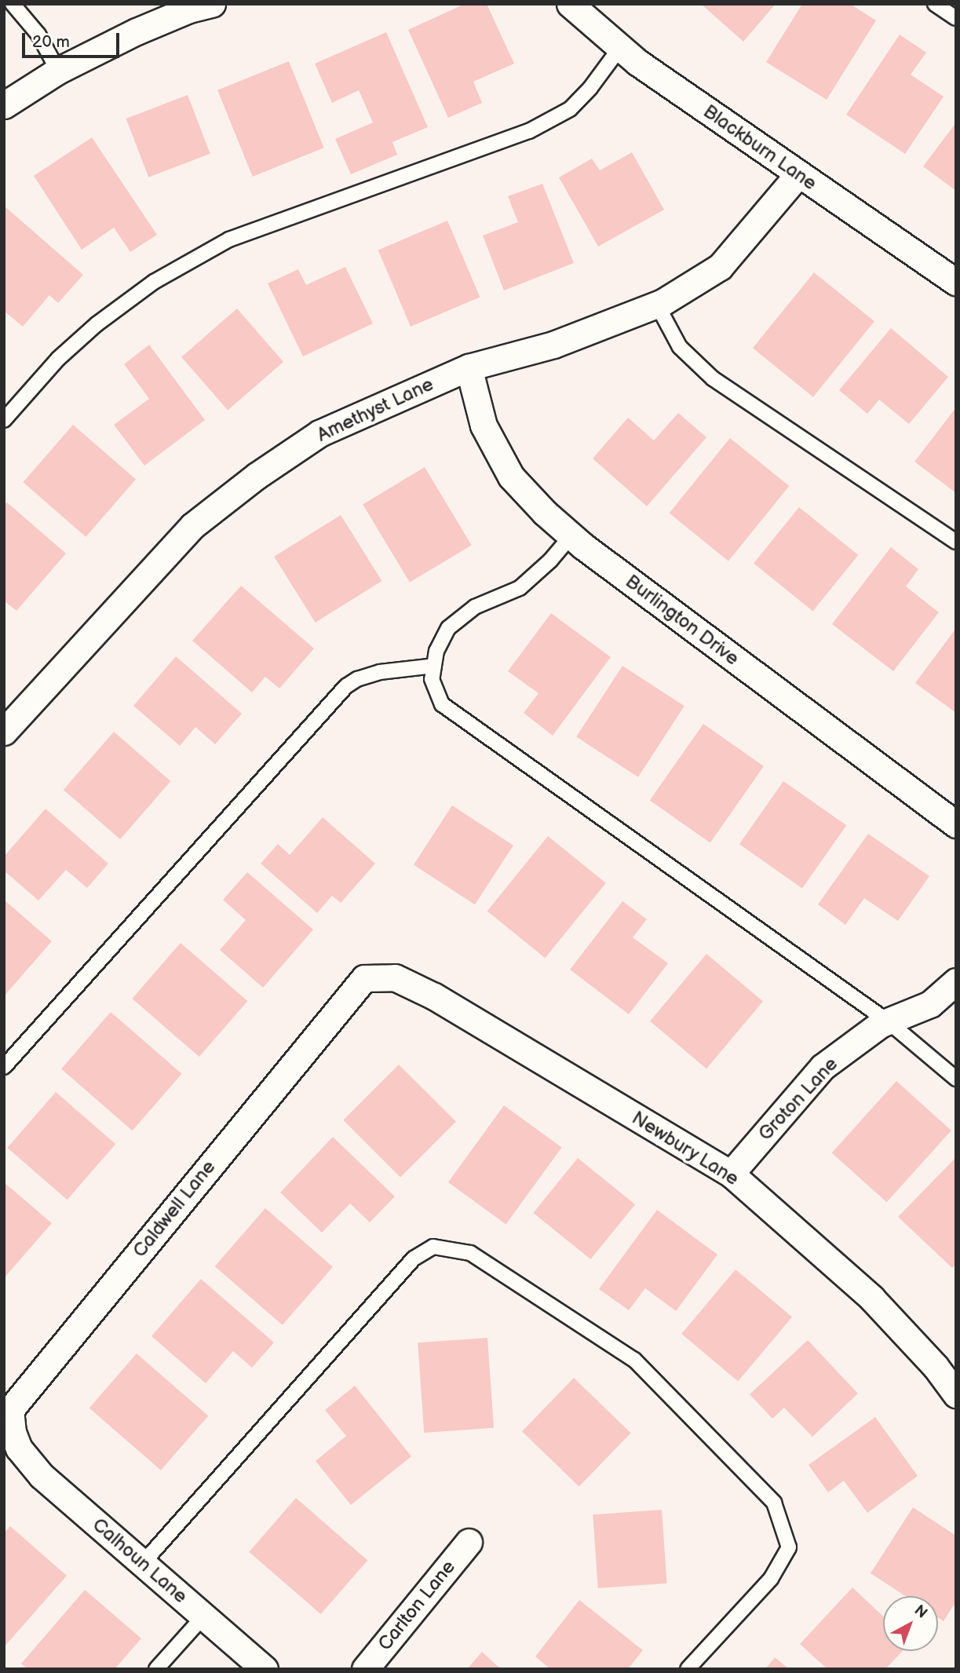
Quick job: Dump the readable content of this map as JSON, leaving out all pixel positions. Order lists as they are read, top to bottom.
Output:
{
  "streets": {
    "street": [
      "Blackburn Lane",
      "Amethyst Lane",
      "Burlington Drive",
      "Groton Lane",
      "Newbury Lane",
      "Caldwell Lane",
      "Calhoun Lane",
      "Carlton Lane"
    ]
  },
  "crossings": [
    ["Blackburn Lane", "Amethyst Lane"],
    ["Amethyst Lane", "Burlington Drive"],
    ["Groton Lane", "Newbury Lane"],
    ["Newbury Lane", "Caldwell Lane"],
    ["Caldwell Lane", "Calhoun Lane"]
  ],
  "scale_bar": "20 m",
  "north": "top right"
}
